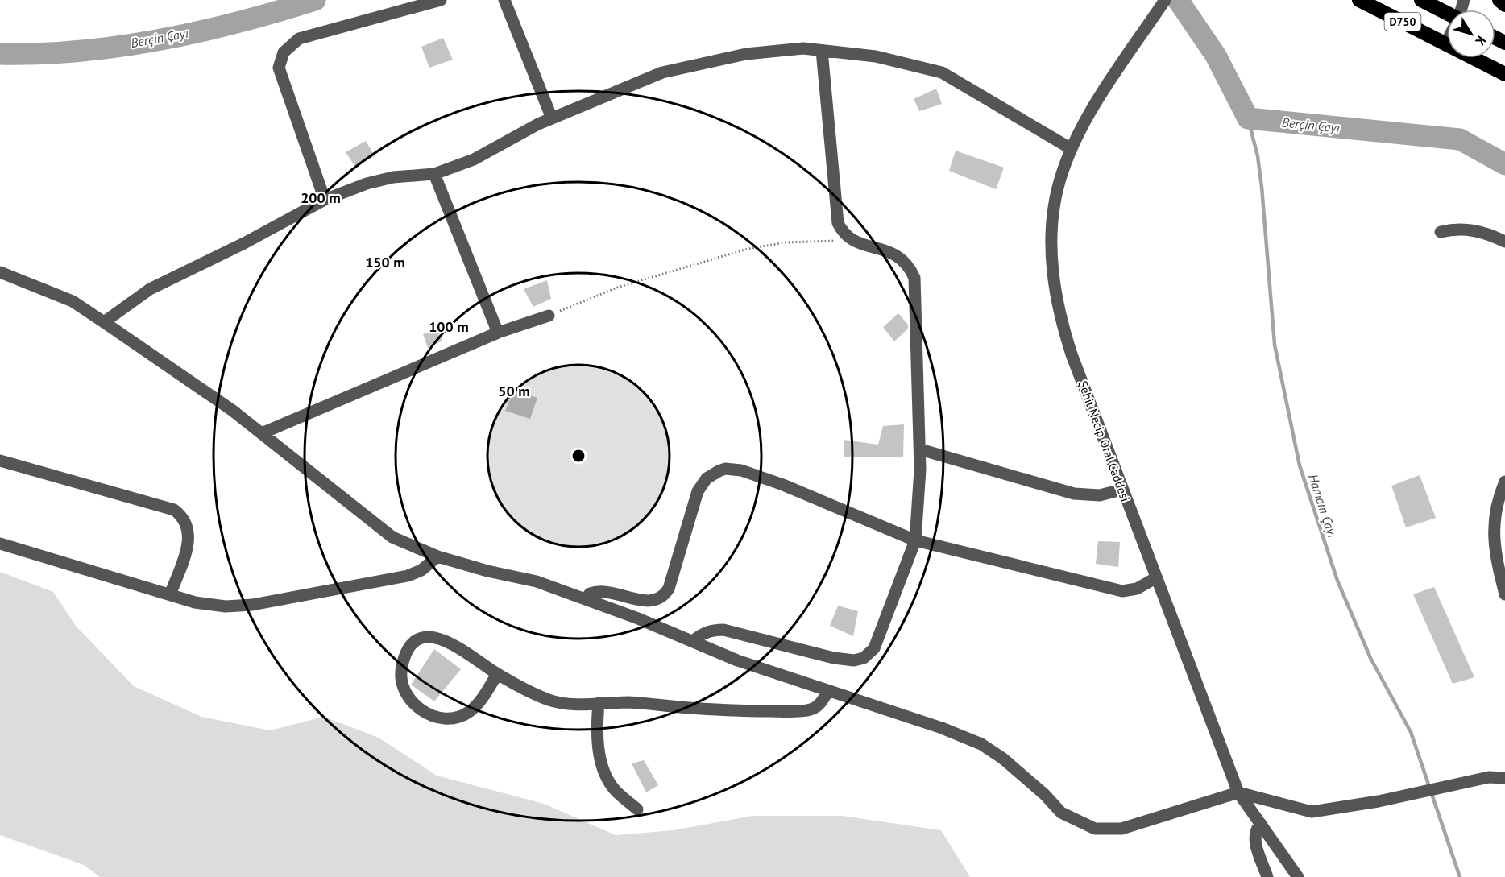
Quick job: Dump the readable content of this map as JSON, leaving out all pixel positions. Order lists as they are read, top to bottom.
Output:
{
  "streets": {
    "highway": ["D750"],
    "street": ["Şehit Necip Oral Caddesi"]
  },
  "water": ["Berçin Çayı", "Hamam Çayı"],
  "north": "bottom right",
  "rings": [
    "200 m",
    "150 m",
    "100 m",
    "50 m"
  ]
}
